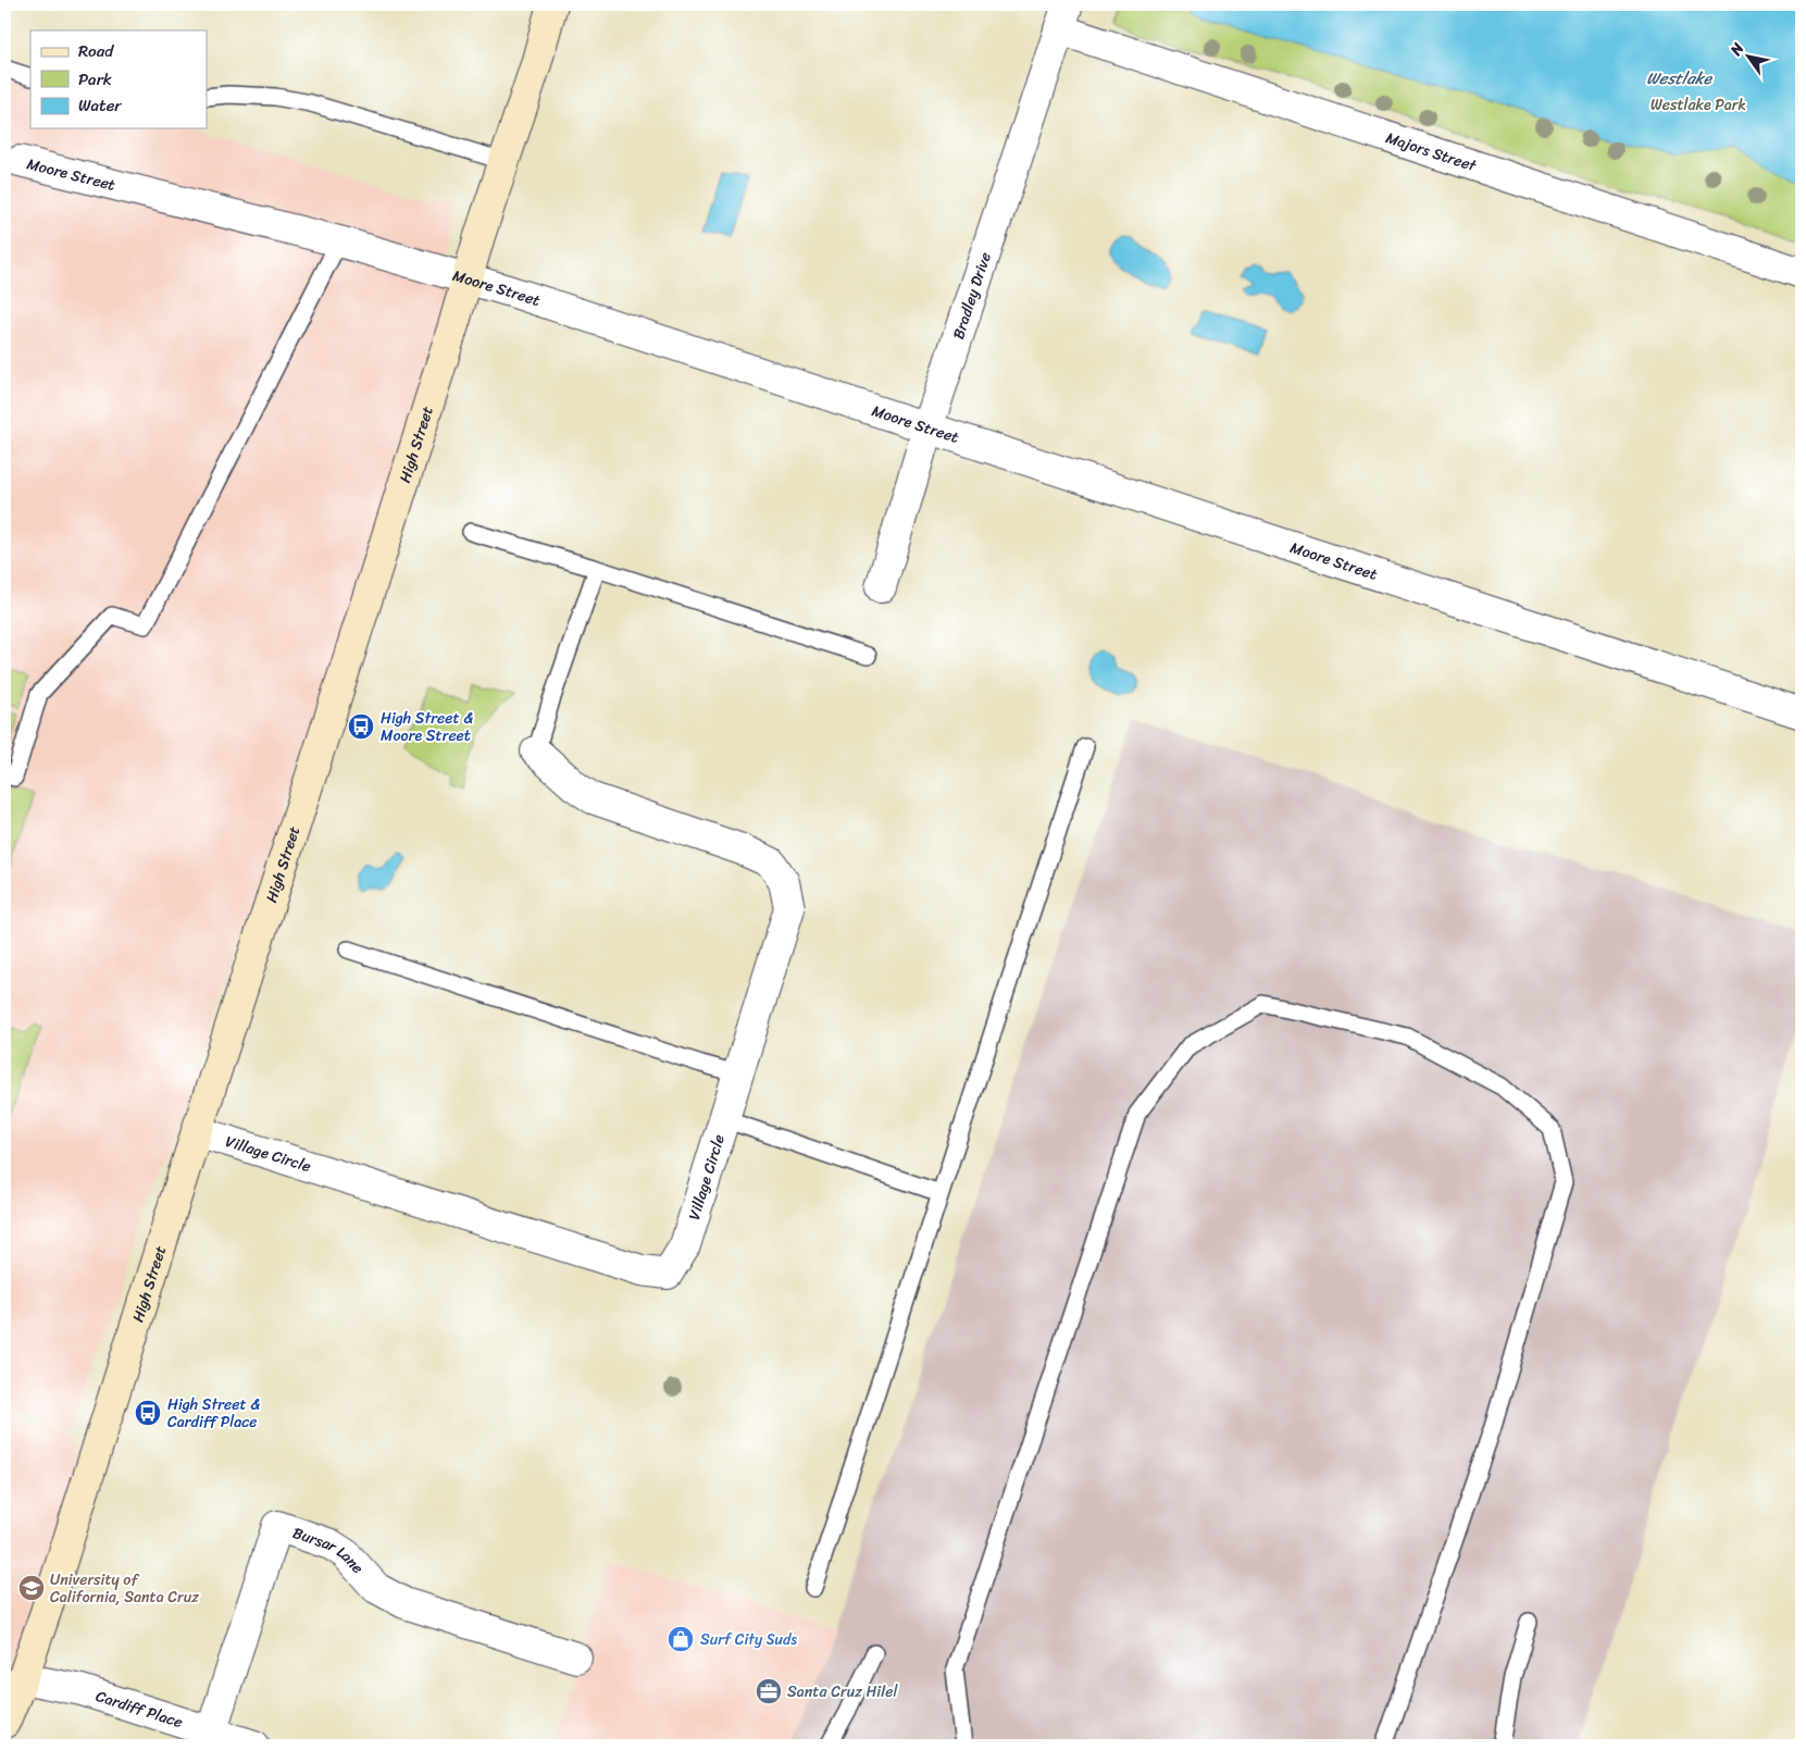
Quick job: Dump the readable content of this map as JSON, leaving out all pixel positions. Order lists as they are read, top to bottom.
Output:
{
  "streets": {
    "main road": ["High Street"],
    "street": [
      "Majors Street",
      "Moore Street",
      "Bradley Drive",
      "Village Circle",
      "Bursar Lane",
      "Cardiff Place"
    ]
  },
  "crossings": [
    ["Majors Street", "Bradley Drive"],
    ["Moore Street", "Bradley Drive"],
    ["Moore Street", "High Street"],
    ["High Street", "Village Circle"],
    ["High Street", "Cardiff Place"],
    ["Bursar Lane", "Cardiff Place"]
  ],
  "water": ["Westlake"],
  "parks": ["Westlake Park"],
  "places": {
    "bus stop": ["High Street & Moore Street", "High Street & Cardiff Place"],
    "school or university": ["University of California, Santa Cruz"],
    "shop": ["Surf City Suds"],
    "office": ["Santa Cruz Hilel"]
  },
  "legend": ["Road", "Park", "Water"],
  "north": "top left"
}
